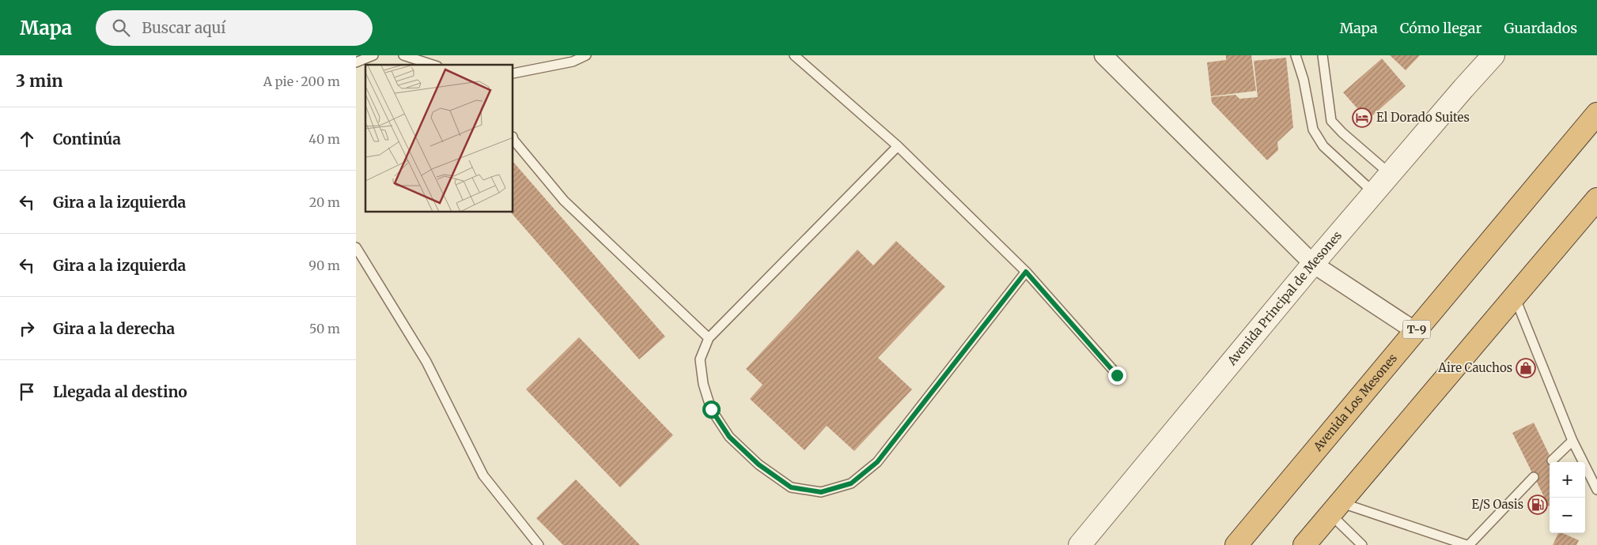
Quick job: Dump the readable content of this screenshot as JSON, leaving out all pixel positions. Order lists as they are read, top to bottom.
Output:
{
  "streets": {
    "highway": ["T-9", "Avenida Los Mesones"],
    "street": ["Avenida Principal de Mesones"]
  },
  "places": {
    "hotel": ["El Dorado Suites"],
    "shop": ["Aire Cauchos"],
    "fuel station": ["E/S Oasis"]
  },
  "page": {
    "header": "Mapa",
    "search": "Buscar aquí",
    "nav": ["Mapa", "Cómo llegar", "Guardados"],
    "heading": ["3 min", "A pie · 200 m"],
    "list": [
      ["Continúa", "40 m"],
      ["Gira a la izquierda", "20 m"],
      ["Gira a la izquierda", "90 m"],
      ["Gira a la derecha", "50 m"],
      "Llegada al destino"
    ],
    "map_buttons": ["+", "−"]
  }
}
